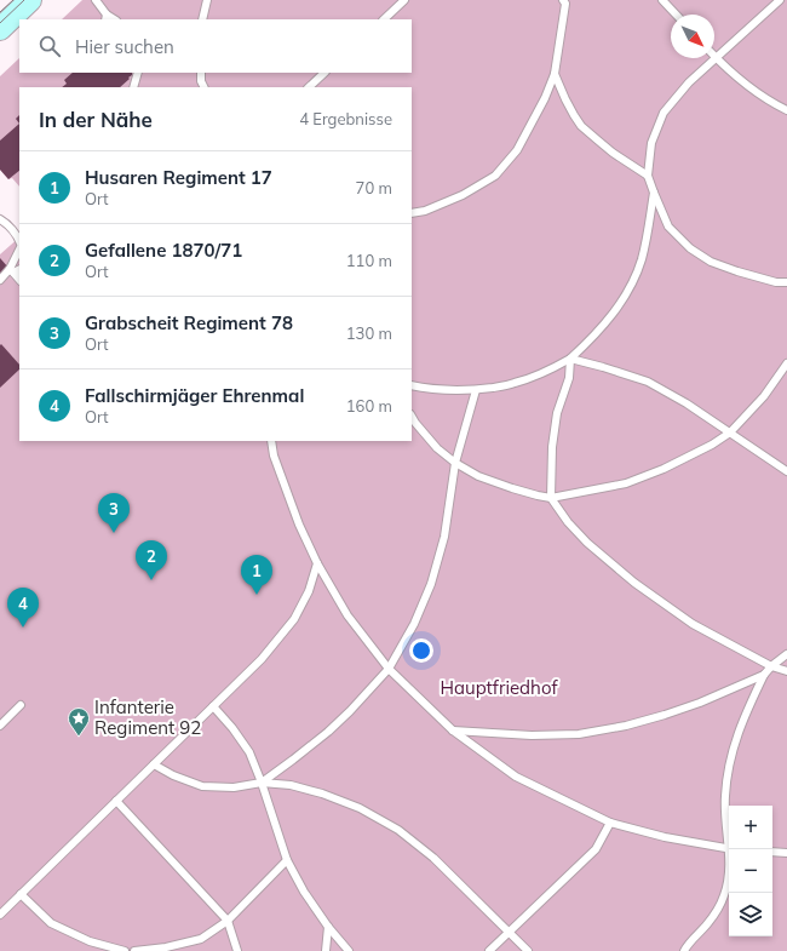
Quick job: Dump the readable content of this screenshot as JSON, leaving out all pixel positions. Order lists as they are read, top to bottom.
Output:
{
  "parks": ["Hauptfriedhof"],
  "places": {
    "place": ["Infanterie Regiment 92"]
  },
  "north": "bottom right",
  "page": {
    "search": "Hier suchen",
    "heading": ["In der Nähe", "4 Ergebnisse"],
    "list": [
      {
        "mark": "1",
        "name": "Husaren Regiment 17",
        "note": "Ort",
        "value": "70 m"
      },
      {
        "mark": "2",
        "name": "Gefallene 1870/71",
        "note": "Ort",
        "value": "110 m"
      },
      {
        "mark": "3",
        "name": "Grabscheit Regiment 78",
        "note": "Ort",
        "value": "130 m"
      },
      {
        "mark": "4",
        "name": "Fallschirmjäger Ehrenmal",
        "note": "Ort",
        "value": "160 m"
      }
    ],
    "pins": [
      "3",
      "2",
      "1",
      "4"
    ],
    "map_buttons": ["+", "−"]
  }
}
